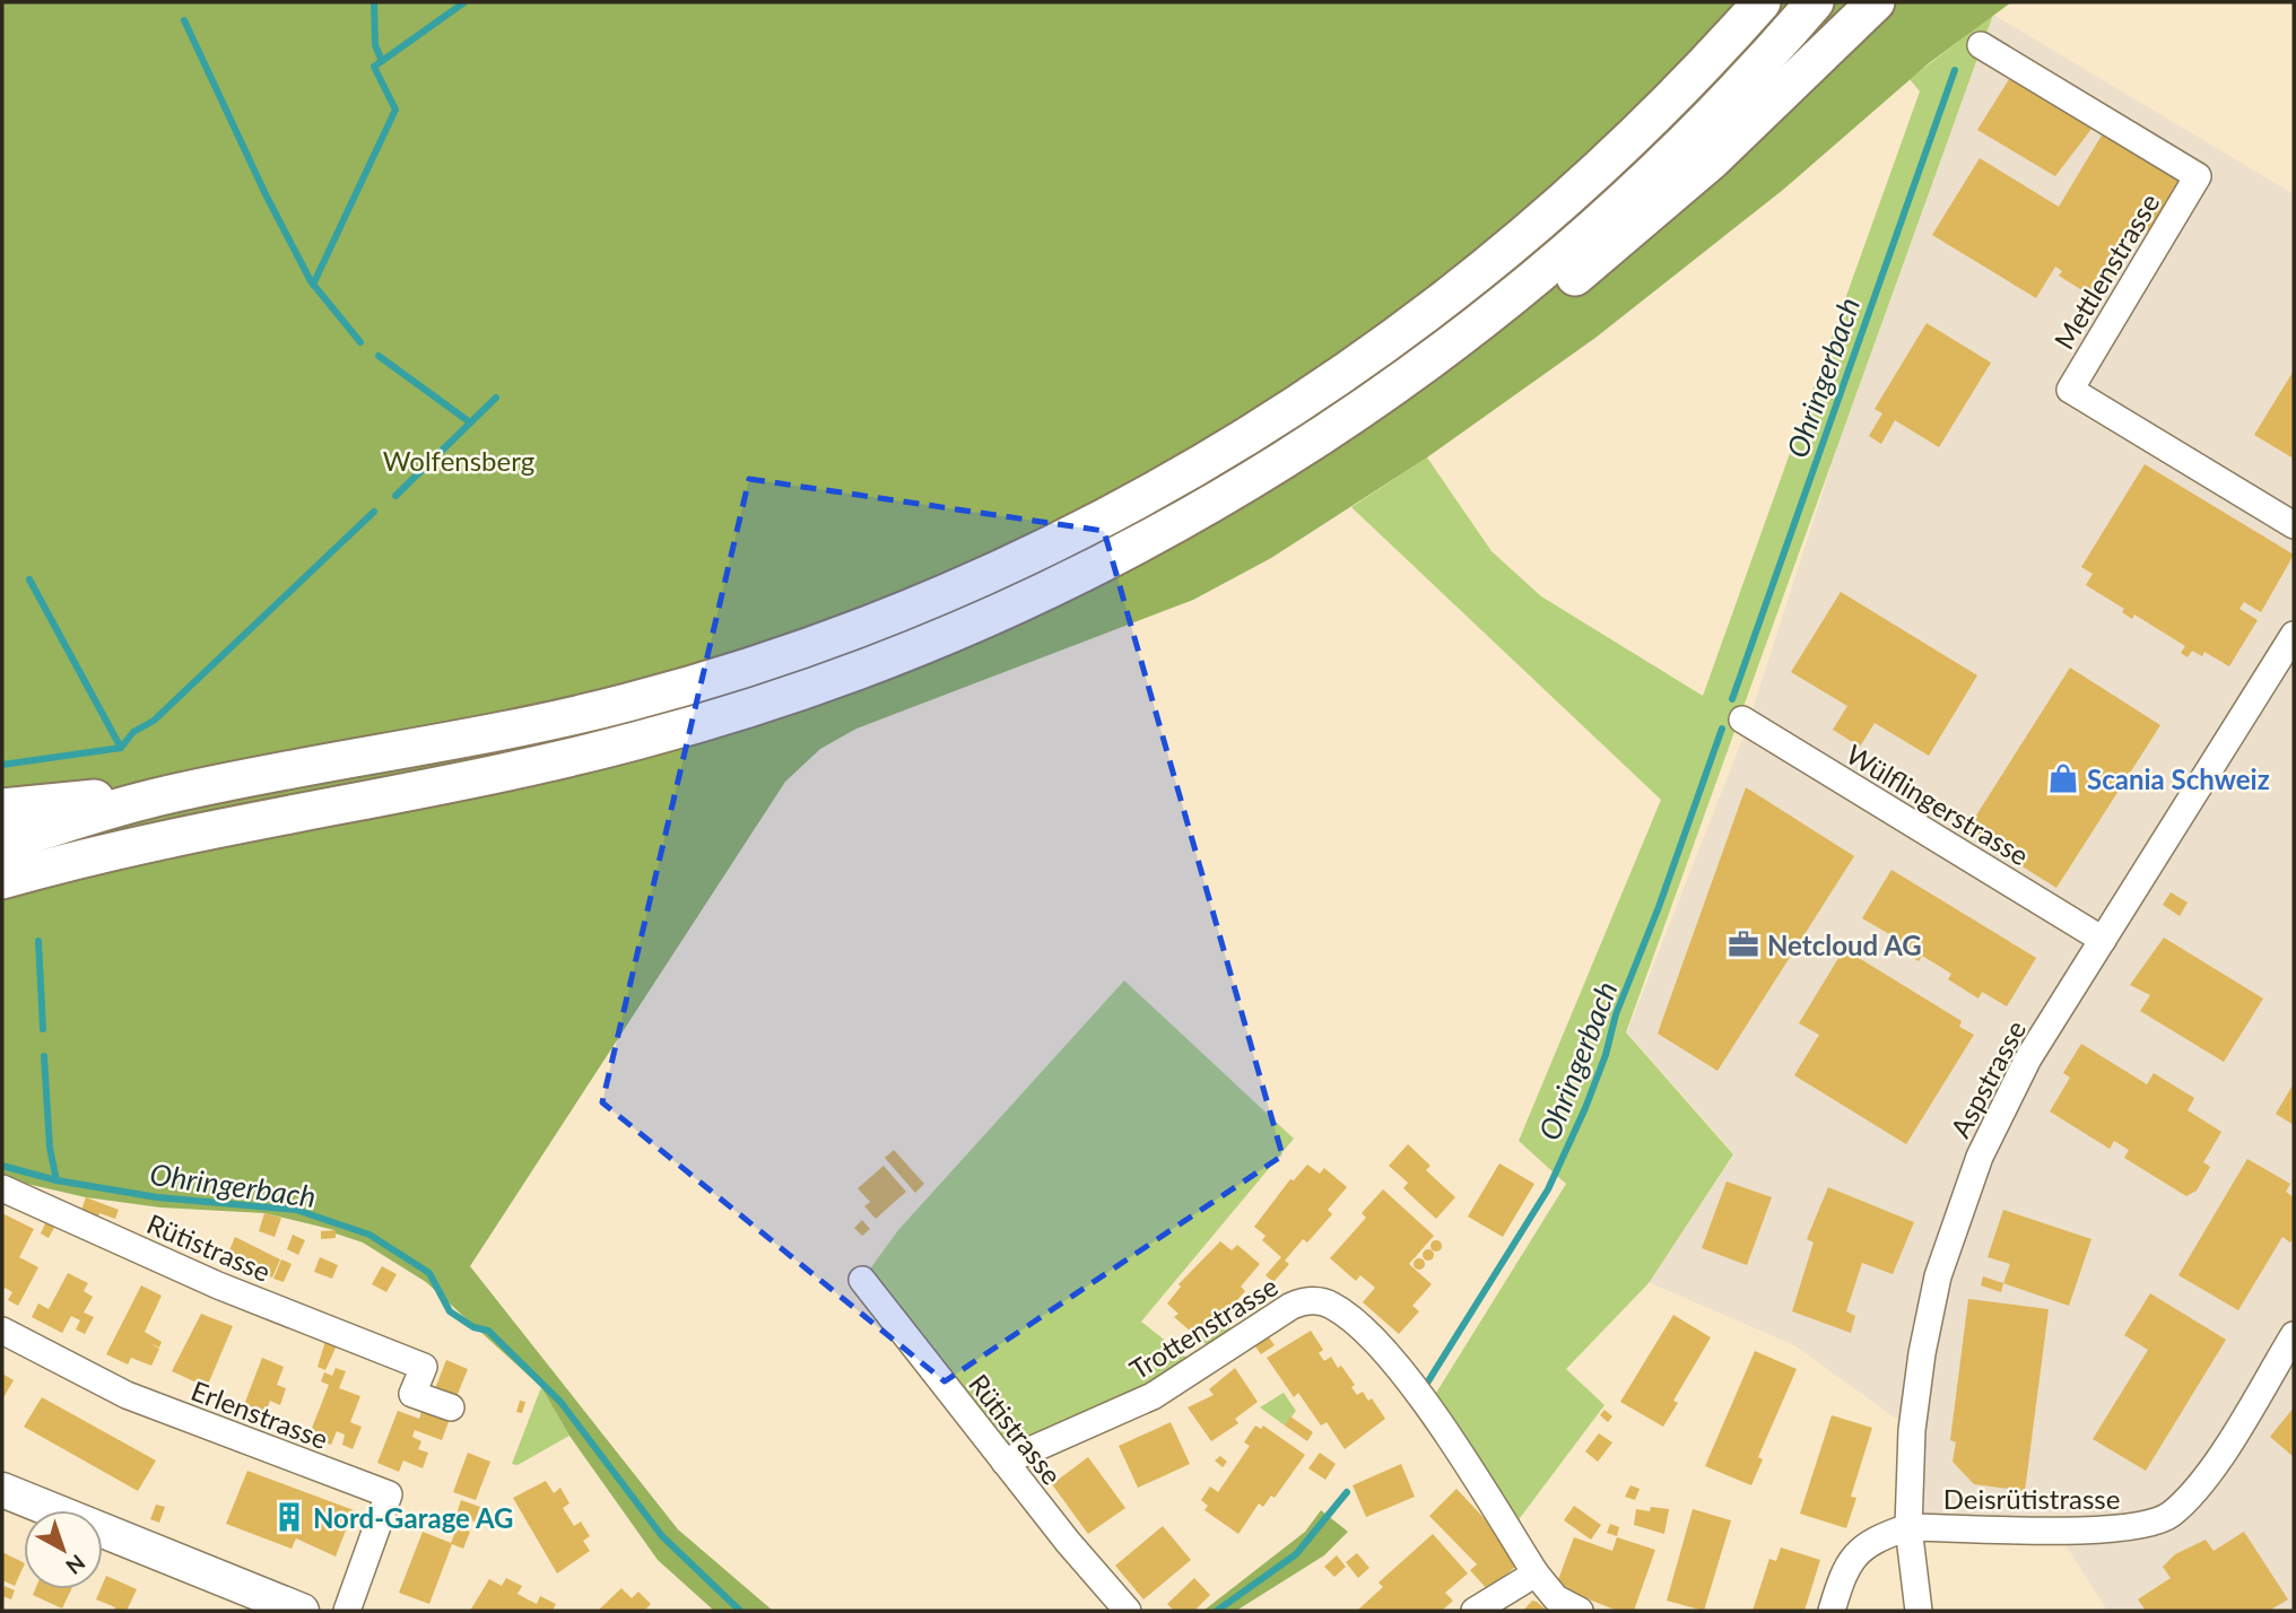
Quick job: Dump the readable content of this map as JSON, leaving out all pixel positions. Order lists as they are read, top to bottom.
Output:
{
  "streets": {
    "street": [
      "Mettlenstrasse",
      "Wülflingerstrasse",
      "Aspstrasse",
      "Rütistrasse",
      "Trottenstrasse",
      "Erlenstrasse",
      "Deisrütistrasse"
    ]
  },
  "crossings": [
    ["Wülflingerstrasse", "Aspstrasse"],
    ["Aspstrasse", "Deisrütistrasse"],
    ["Rütistrasse", "Trottenstrasse"]
  ],
  "water": ["Ohringerbach"],
  "parks": ["Wolfensberg"],
  "places": {
    "shop": ["Scania Schweiz"],
    "office": ["Netcloud AG"],
    "building": ["Nord-Garage AG"]
  },
  "north": "bottom right"
}
